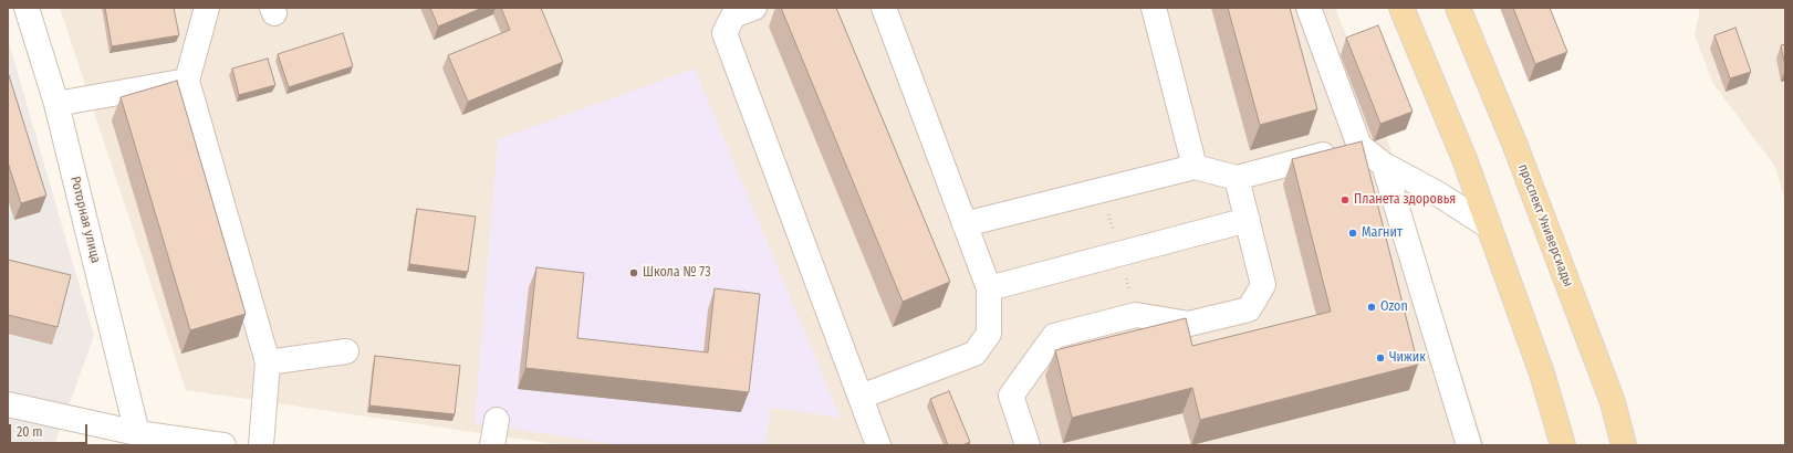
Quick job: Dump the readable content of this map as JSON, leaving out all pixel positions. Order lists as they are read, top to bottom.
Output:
{
  "streets": {
    "main road": ["проспект Универсиады"],
    "street": ["Роторная улица"]
  },
  "places": [
    "Планета здоровья",
    "Магнит",
    "Школа № 73",
    "Ozon",
    "Чижик"
  ],
  "scale_bar": "20 m"
}
